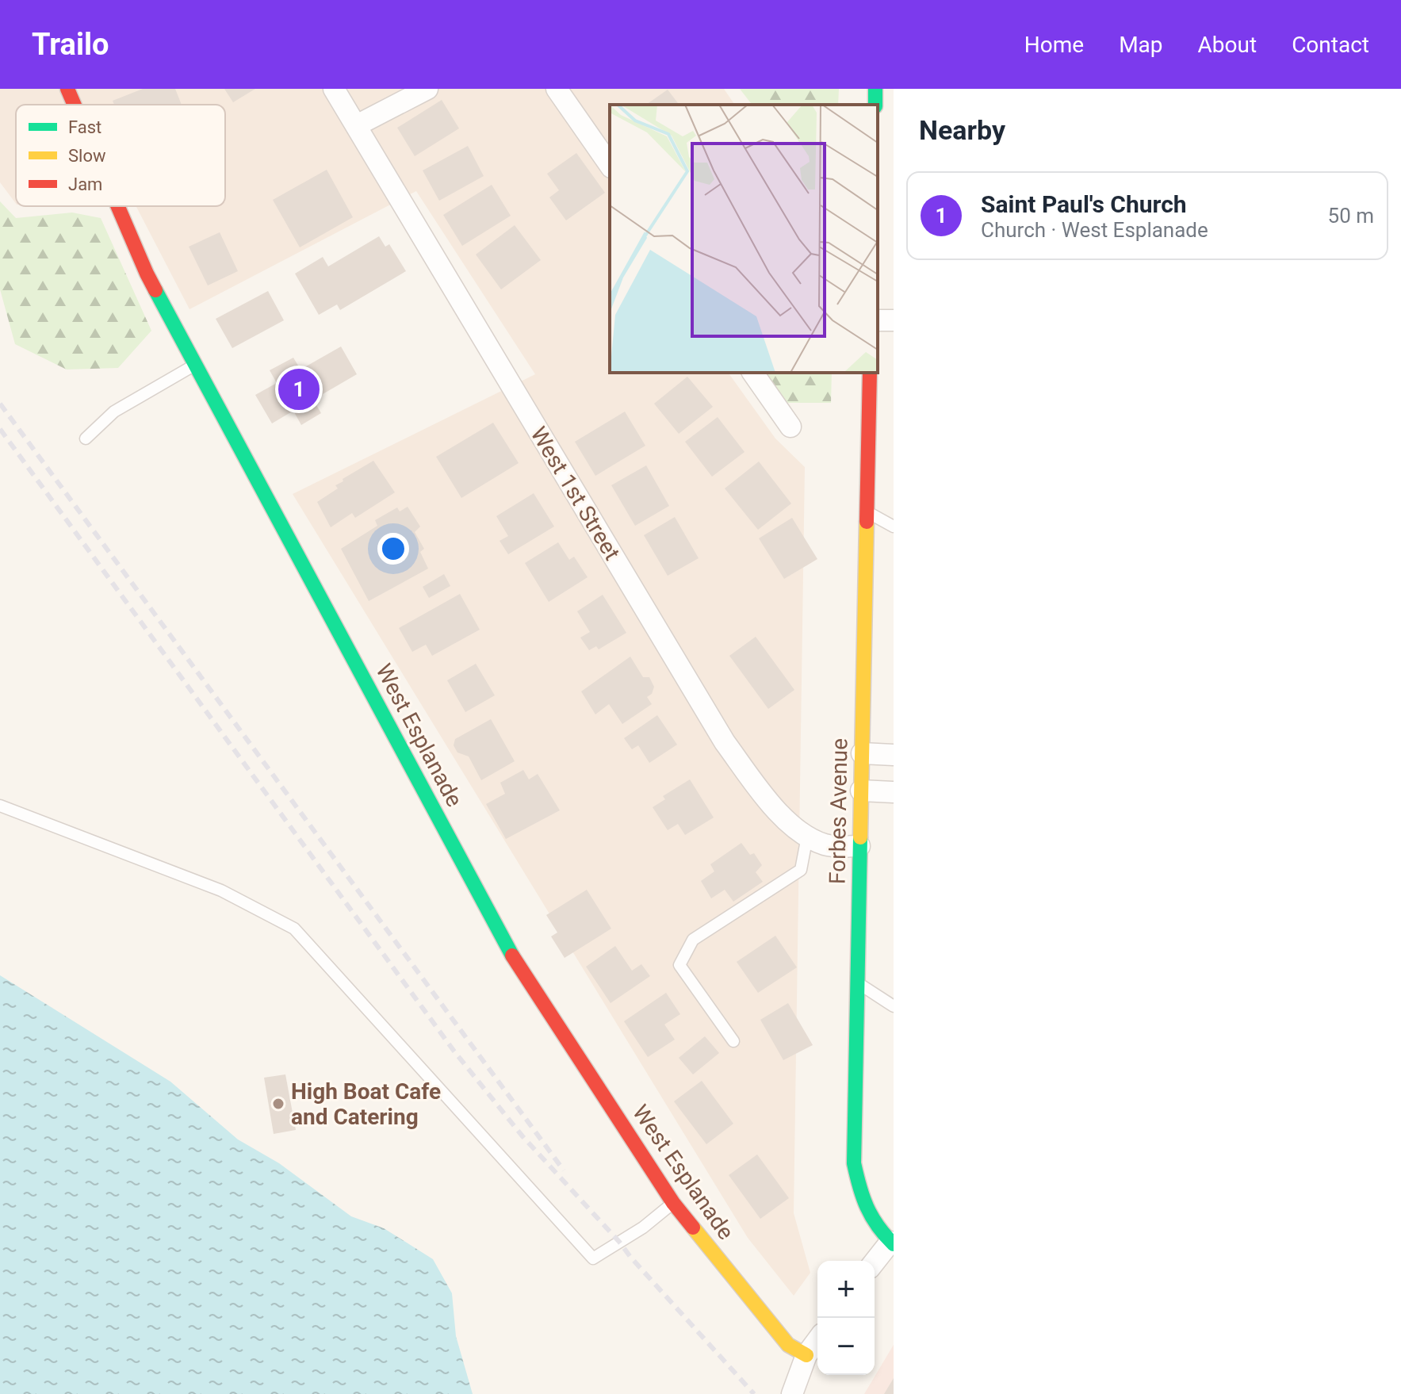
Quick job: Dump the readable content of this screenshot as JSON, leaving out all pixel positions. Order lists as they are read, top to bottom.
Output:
{
  "streets": {
    "street": ["West 1st Street", "West Esplanade", "Forbes Avenue"]
  },
  "crossings": [
    ["West 1st Street", "Forbes Avenue"]
  ],
  "places": ["High Boat Cafe and Catering"],
  "legend": ["Fast", "Slow", "Jam"],
  "page": {
    "header": "Trailo",
    "nav": [
      "Home",
      "Map",
      "About",
      "Contact"
    ],
    "heading": "Nearby",
    "list": [
      {
        "mark": "1",
        "name": "Saint Paul's Church",
        "note": "Church · West Esplanade",
        "value": "50 m"
      }
    ],
    "pins": "1",
    "map_buttons": ["+", "−"]
  }
}
